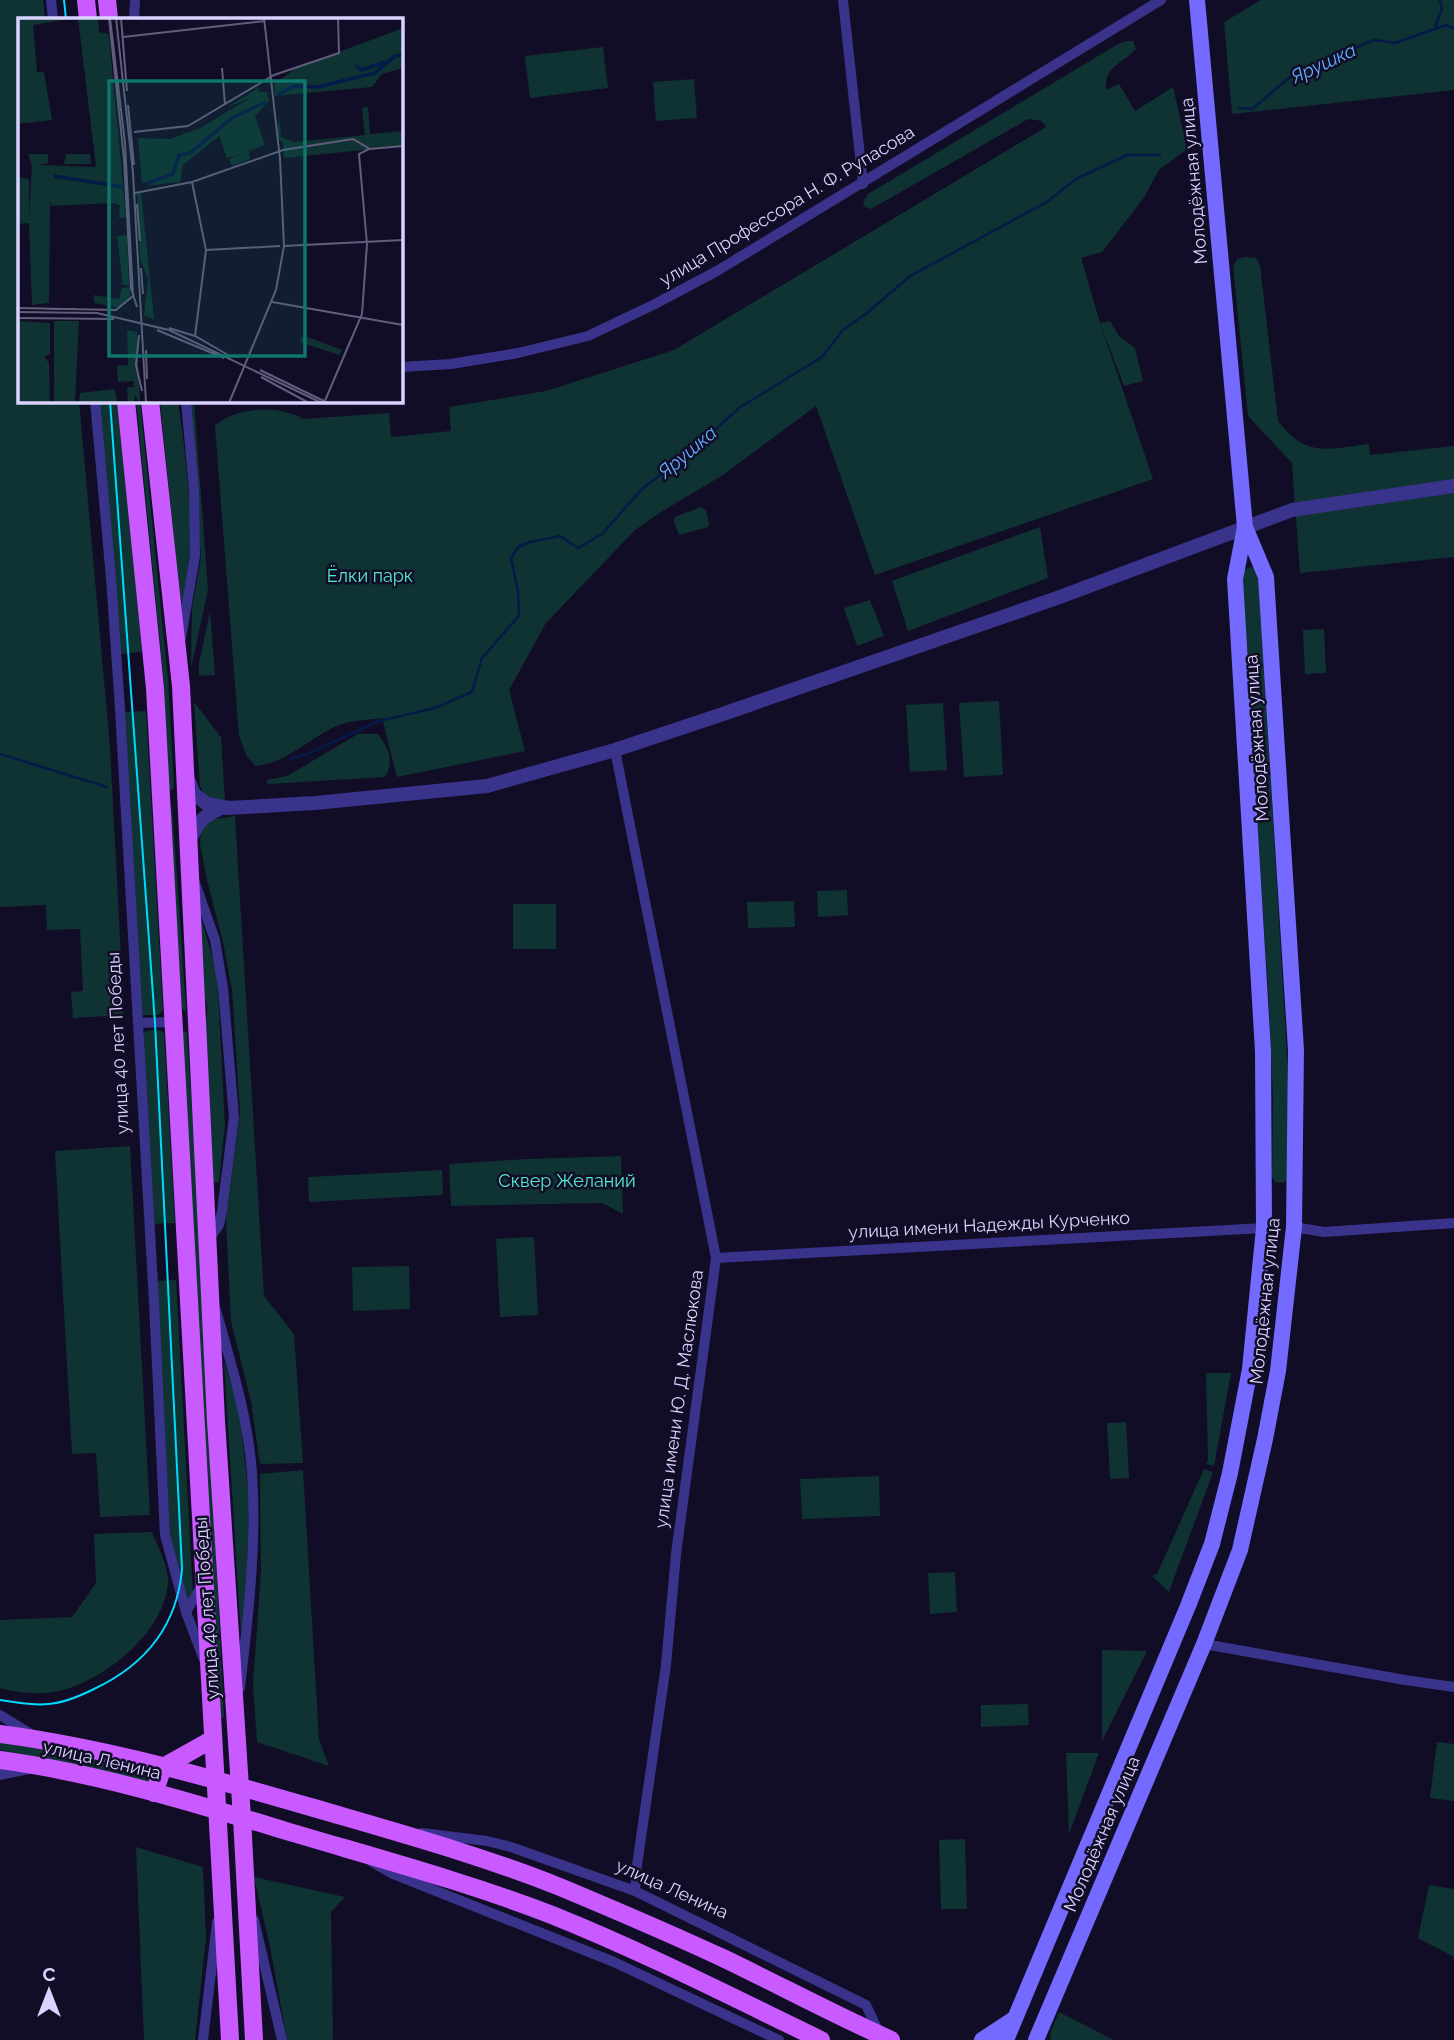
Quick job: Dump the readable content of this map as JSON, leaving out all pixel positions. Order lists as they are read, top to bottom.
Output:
{
  "streets": {
    "main road": ["Молодёжная улица", "улица 40 лет Победы", "улица Ленина"],
    "street": ["улица Профессора Н. Ф. Рупасова", "улица имени Надежды Курченко", "улица имени Ю. Д. Маслюкова"]
  },
  "crossings": [
    ["Молодёжная улица", "улица имени Надежды Курченко"],
    ["улица 40 лет Победы", "улица Ленина"],
    ["улица имени Надежды Курченко", "улица имени Ю. Д. Маслюкова"],
    ["улица имени Ю. Д. Маслюкова", "улица Ленина"]
  ],
  "water": ["Ярушка"],
  "parks": ["Ёлки парк", "Сквер Желаний"],
  "north": "top"
}
